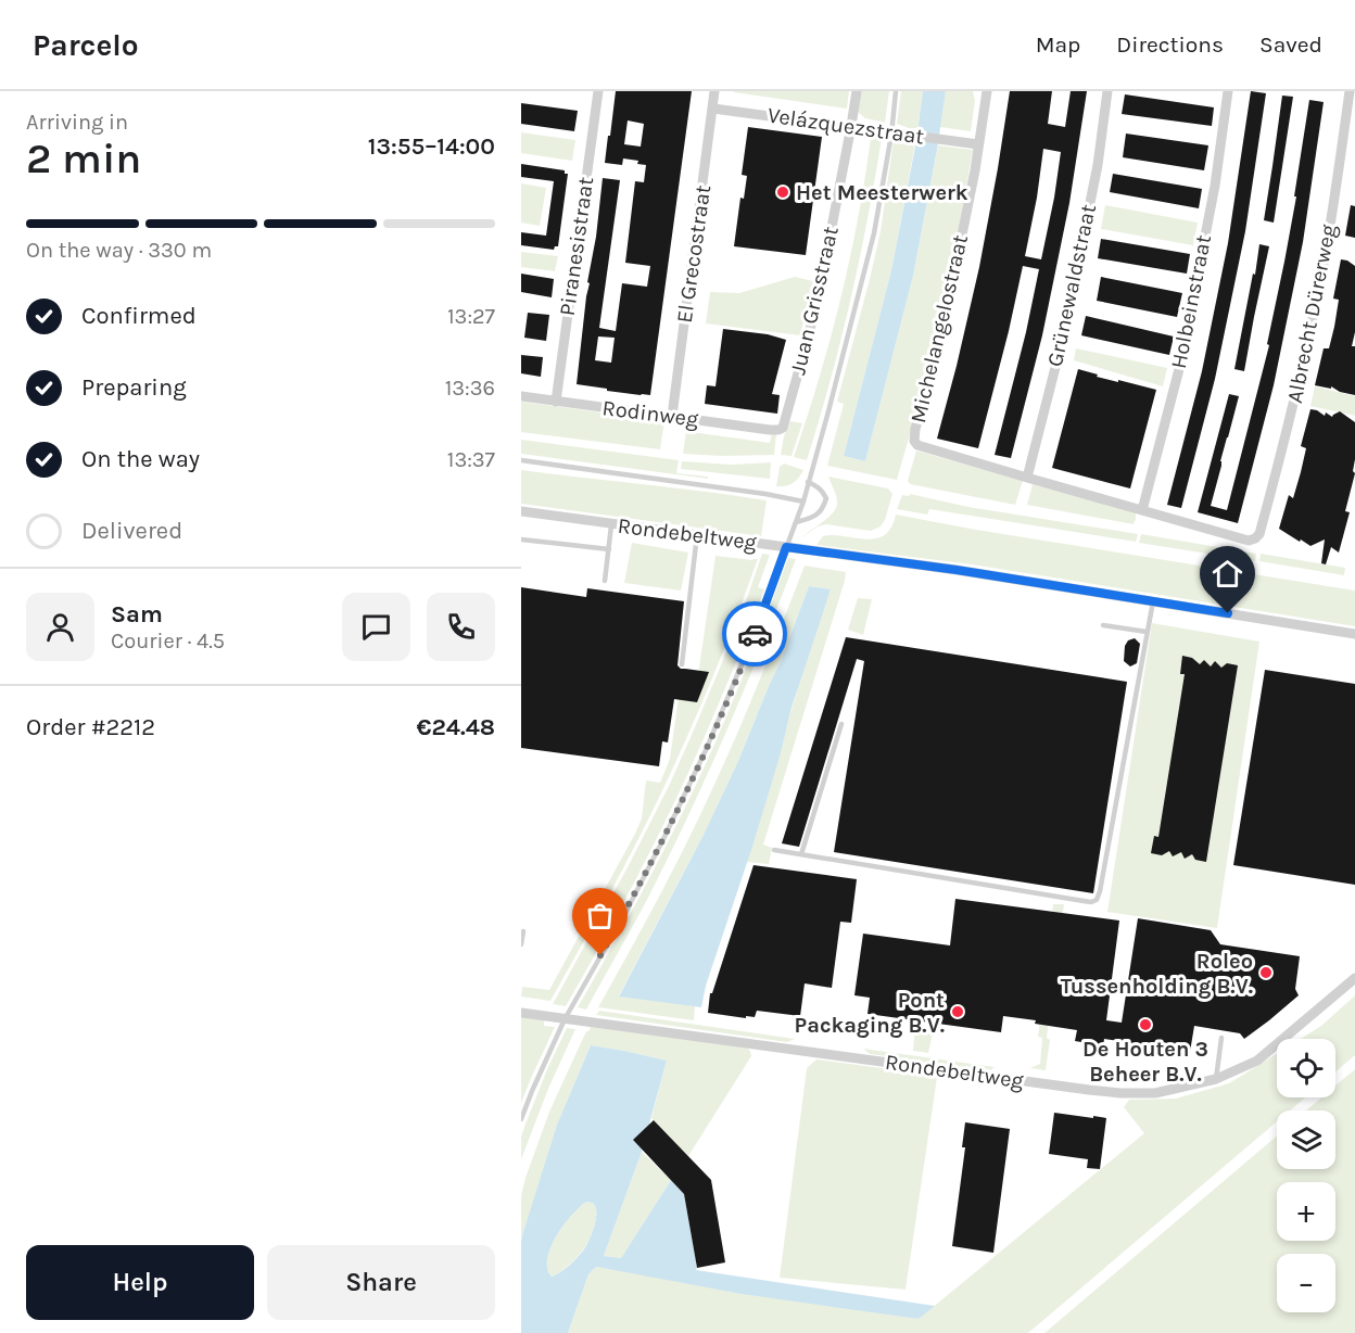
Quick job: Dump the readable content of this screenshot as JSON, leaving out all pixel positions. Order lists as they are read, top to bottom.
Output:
{
  "streets": {
    "street": [
      "Velázquezstraat",
      "Piranesistraat",
      "El Grecostraat",
      "Grünewaldstraat",
      "Juan Grisstraat",
      "Holbeinstraat",
      "Albrecht Dürerweg",
      "Michelangelostraat",
      "Rodinweg",
      "Rondebeltweg"
    ]
  },
  "crossings": [
    ["Velázquezstraat", "El Grecostraat"],
    ["Velázquezstraat", "Juan Grisstraat"],
    ["Velázquezstraat", "Michelangelostraat"],
    ["Piranesistraat", "Rodinweg"],
    ["El Grecostraat", "Rodinweg"],
    ["Grünewaldstraat", "Michelangelostraat"],
    ["Juan Grisstraat", "Rodinweg"],
    ["Holbeinstraat", "Michelangelostraat"],
    ["Albrecht Dürerweg", "Michelangelostraat"]
  ],
  "places": [
    "Het Meesterwerk",
    "Roleo Tussenholding B.V.",
    "Pont Packaging B.V.",
    "De Houten 3 Beheer B.V."
  ],
  "page": {
    "header": "Parcelo",
    "nav": ["Map", "Directions", "Saved"],
    "heading": ["2 min", "Arriving in", "13:55–14:00"],
    "panel": [
      "Sam",
      "Courier · 4.5",
      "Order #2212",
      "€24.48"
    ],
    "bar": "On the way · 330 m",
    "list": [
      ["Confirmed", "13:27"],
      ["Preparing", "13:36"],
      ["On the way", "13:37"],
      "Delivered"
    ],
    "map_buttons": ["+", "−"],
    "buttons": ["Help", "Share"]
  }
}
